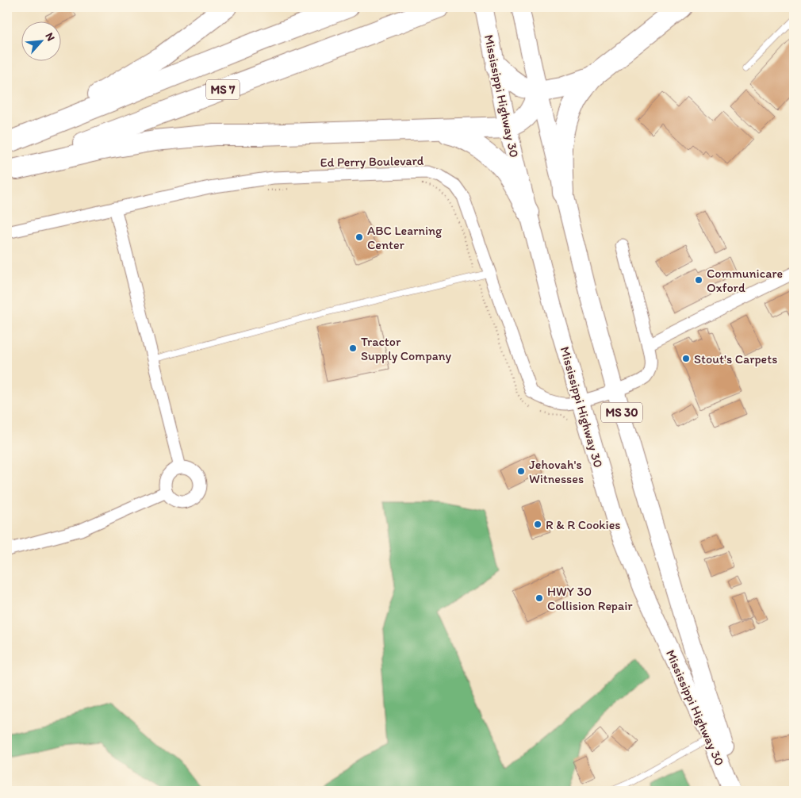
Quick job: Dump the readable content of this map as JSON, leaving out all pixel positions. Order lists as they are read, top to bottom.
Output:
{
  "streets": {
    "highway": ["MS 7"],
    "main road": ["Mississippi Highway 30", "MS 30"],
    "street": ["Ed Perry Boulevard"]
  },
  "crossings": [
    ["Mississippi Highway 30", "Ed Perry Boulevard"]
  ],
  "places": [
    "ABC Learning Center",
    "Communicare Oxford",
    "Tractor Supply Company",
    "Stout's Carpets",
    "Jehovah's Witnesses",
    "R & R Cookies",
    "HWY 30 Collision Repair"
  ],
  "north": "top right"
}
